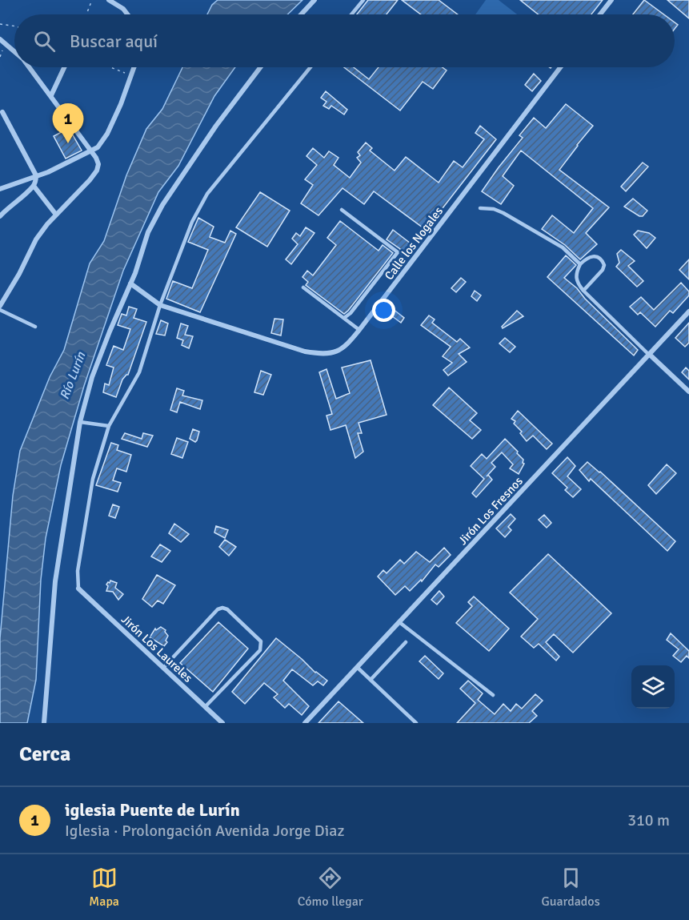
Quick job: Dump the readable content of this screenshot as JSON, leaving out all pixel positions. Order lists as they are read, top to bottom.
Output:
{
  "streets": {
    "street": ["Calle los Nogales", "Jirón Los Fresnos", "Jirón Los Laureles"]
  },
  "water": ["Río Lurín"],
  "page": {
    "search": "Buscar aquí",
    "pins": "1",
    "heading": "Cerca",
    "list": [
      {
        "mark": "1",
        "name": "iglesia Puente de Lurín",
        "note": "Iglesia · Prolongación Avenida Jorge Diaz",
        "value": "310 m"
      }
    ],
    "nav": ["Mapa", "Cómo llegar", "Guardados"]
  }
}
